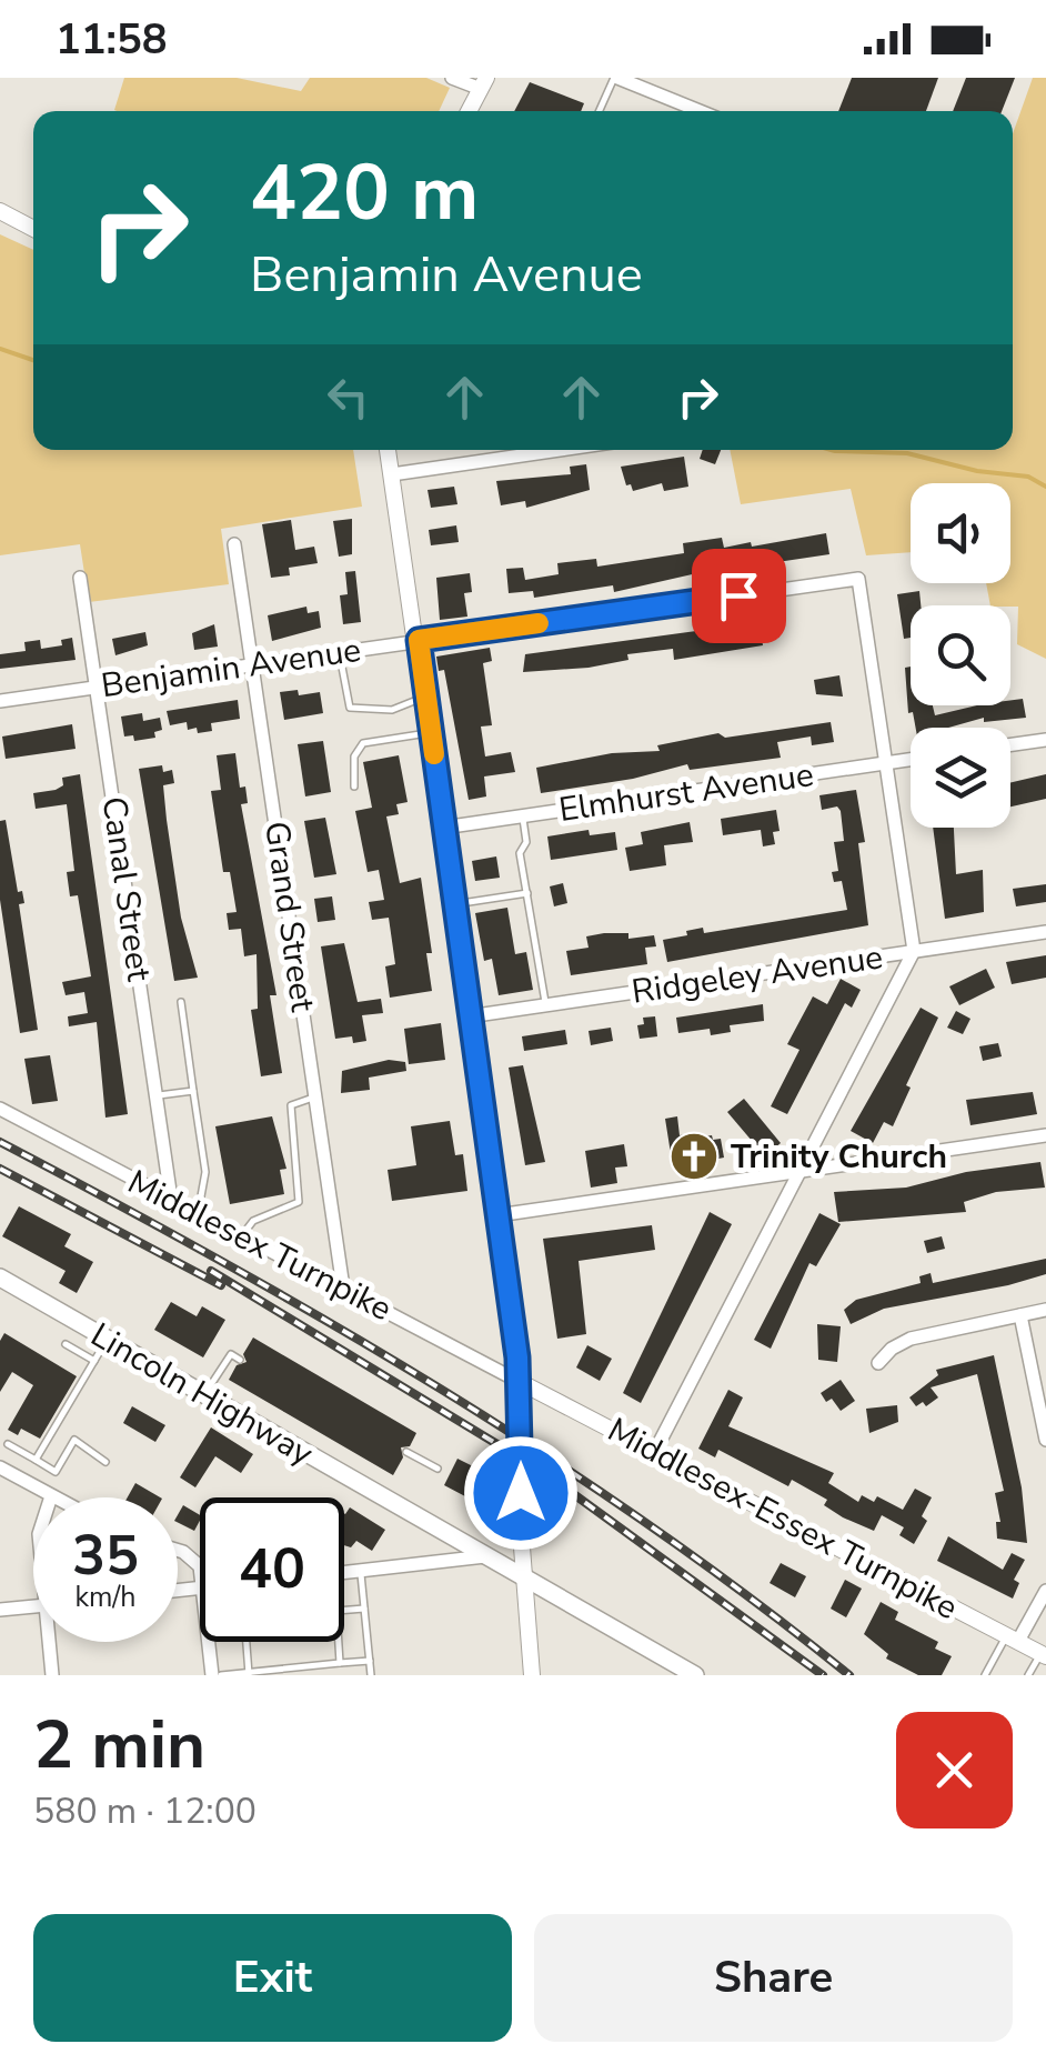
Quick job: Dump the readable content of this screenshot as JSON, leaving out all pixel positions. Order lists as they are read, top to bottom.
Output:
{
  "streets": {
    "main road": ["Lincoln Highway"],
    "street": [
      "Benjamin Avenue",
      "Elmhurst Avenue",
      "Canal Street",
      "Grand Street",
      "Ridgeley Avenue",
      "Middlesex Turnpike",
      "Middlesex-Essex Turnpike"
    ]
  },
  "crossings": [
    ["Benjamin Avenue", "Elmhurst Avenue"],
    ["Benjamin Avenue", "Canal Street"],
    ["Benjamin Avenue", "Grand Street"],
    ["Canal Street", "Middlesex Turnpike"],
    ["Grand Street", "Middlesex Turnpike"],
    ["Middlesex Turnpike", "Middlesex-Essex Turnpike"]
  ],
  "places": {
    "church": ["Trinity Church"]
  },
  "page": {
    "status": "11:58",
    "turn": ["420 m", "Benjamin Avenue"],
    "speed": "35 km/h",
    "limit": "40",
    "heading": ["2 min", "580 m · 12:00"],
    "buttons": ["Exit", "Share"]
  }
}
